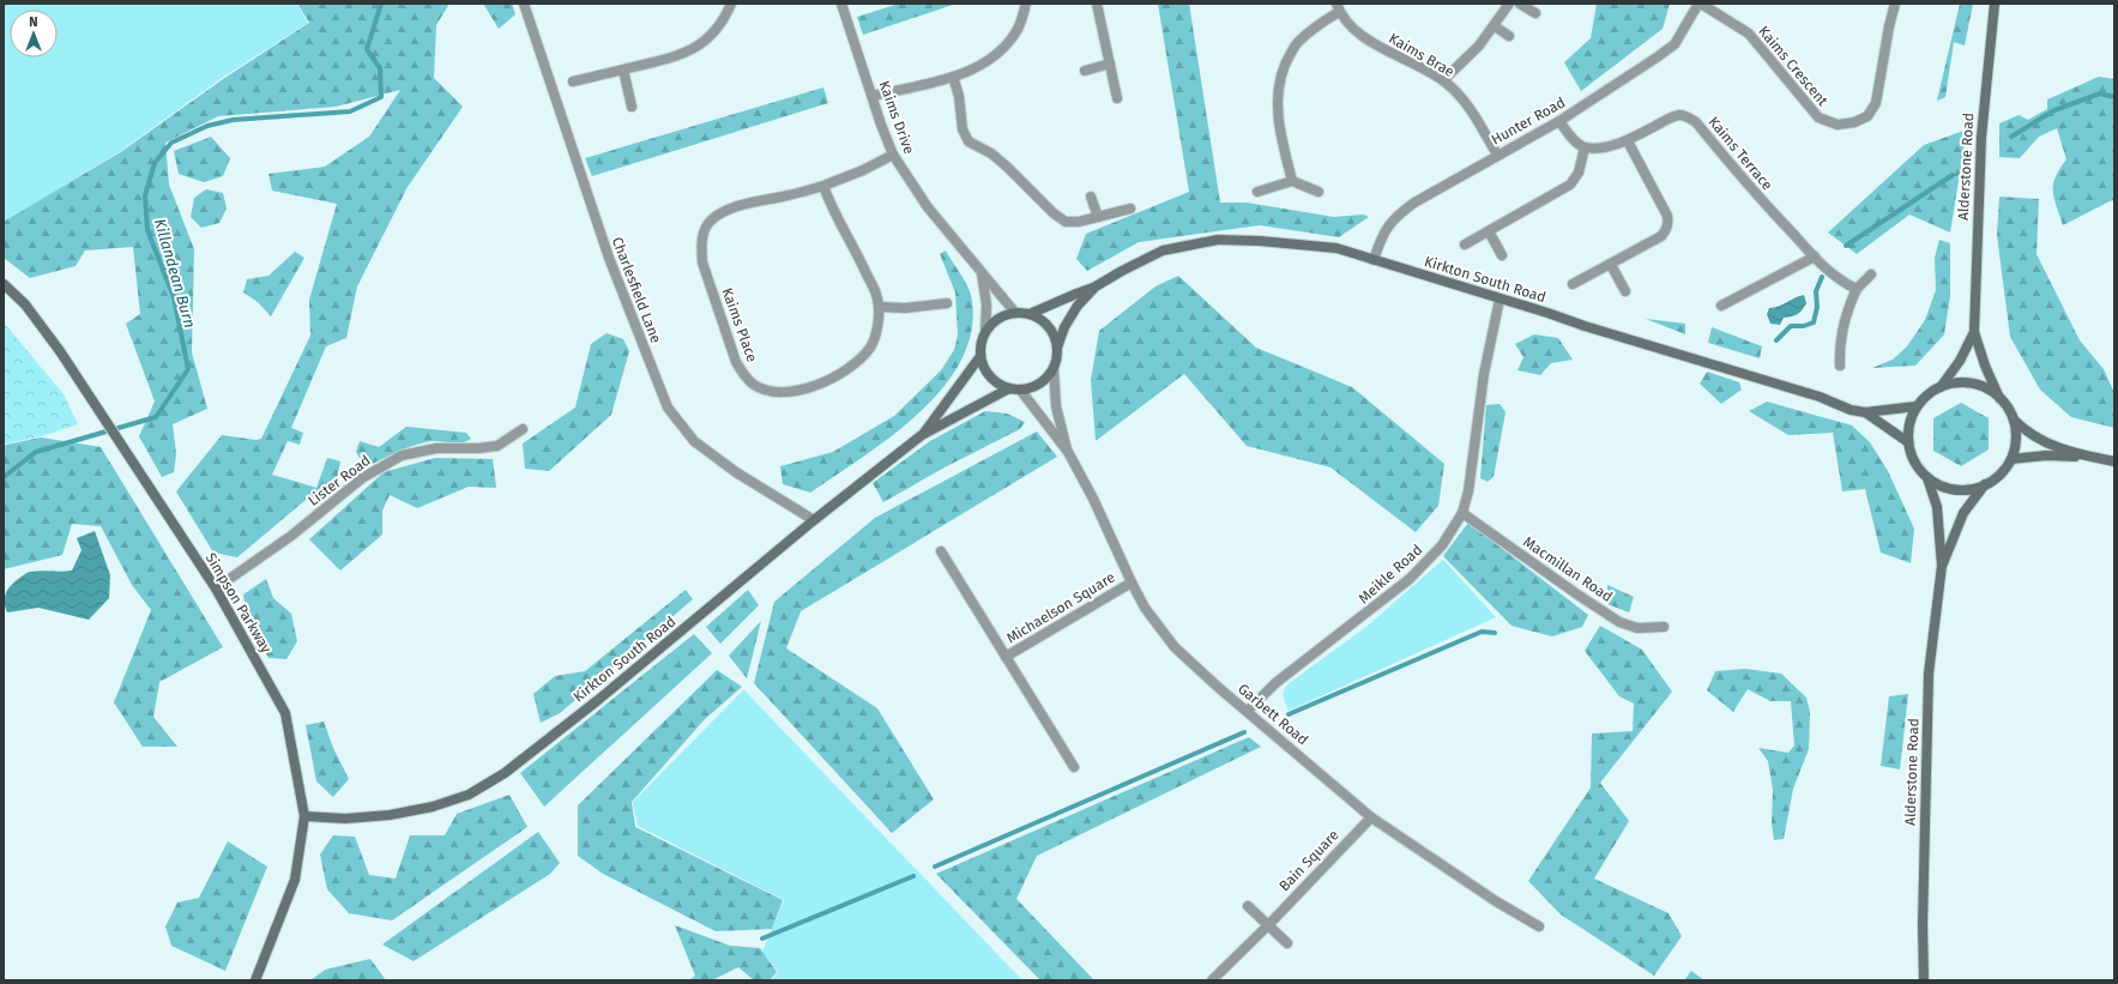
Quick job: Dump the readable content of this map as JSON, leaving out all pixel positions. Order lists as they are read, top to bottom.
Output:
{
  "streets": {
    "street": [
      "Kaims Brae",
      "Kaims Crescent",
      "Kaims Drive",
      "Hunter Road",
      "Kaims Terrace",
      "Alderstone Road",
      "Kirkton South Road",
      "Charlesfield Lane",
      "Kaims Place",
      "Lister Road",
      "Macmillan Road",
      "Meikle Road",
      "Simpson Parkway",
      "Michaelson Square",
      "Garbett Road",
      "Bain Square"
    ]
  },
  "crossings": [
    ["Kaims Brae", "Hunter Road"],
    ["Kaims Crescent", "Hunter Road"],
    ["Kaims Drive", "Kirkton South Road"],
    ["Kaims Drive", "Kaims Place"],
    ["Kaims Drive", "Garbett Road"],
    ["Hunter Road", "Kirkton South Road"],
    ["Alderstone Road", "Kirkton South Road"],
    ["Kirkton South Road", "Charlesfield Lane"],
    ["Kirkton South Road", "Meikle Road"],
    ["Kirkton South Road", "Simpson Parkway"],
    ["Kirkton South Road", "Garbett Road"],
    ["Lister Road", "Simpson Parkway"],
    ["Macmillan Road", "Meikle Road"],
    ["Meikle Road", "Garbett Road"],
    ["Michaelson Square", "Garbett Road"],
    ["Garbett Road", "Bain Square"]
  ],
  "water": ["Killandean Burn"],
  "north": "top"
}
